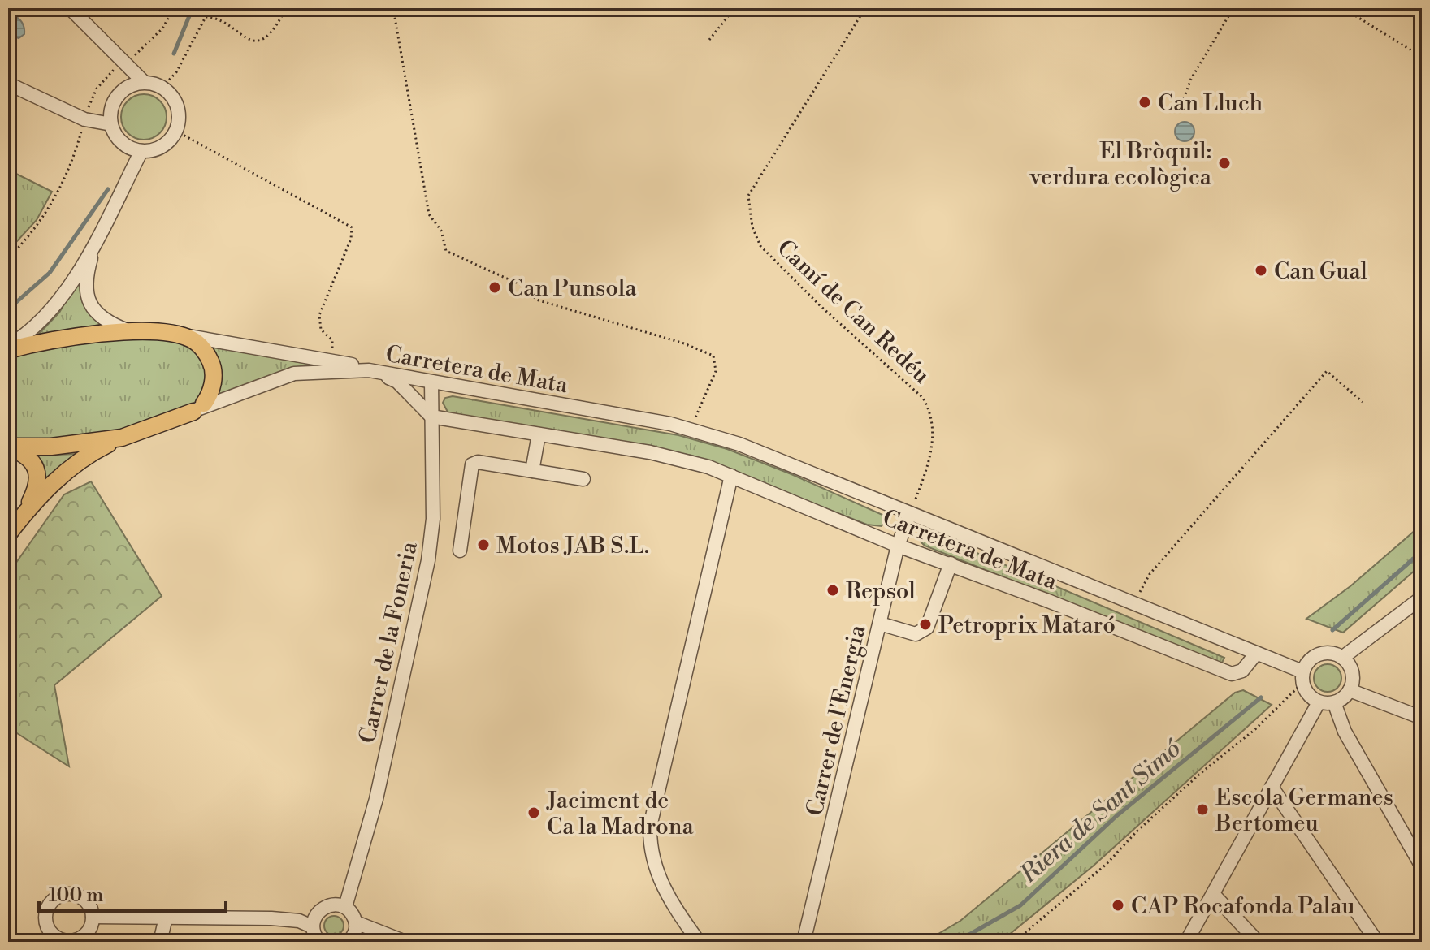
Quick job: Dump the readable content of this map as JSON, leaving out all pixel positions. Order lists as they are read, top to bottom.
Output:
{
  "streets": {
    "street": ["Carretera de Mata", "Carrer de la Foneria", "Carrer de l'Energia"],
    "path": ["Camí de Can Redéu"]
  },
  "crossings": [
    ["Camí de Can Redéu", "Carretera de Mata"],
    ["Camí de Can Redéu", "Carrer de l'Energia"],
    ["Carretera de Mata", "Carrer de la Foneria"],
    ["Carretera de Mata", "Carrer de l'Energia"]
  ],
  "water": ["Riera de Sant Simó"],
  "places": [
    "Can Lluch",
    "El Bròquil: verdura ecològica",
    "Can Gual",
    "Can Punsola",
    "Motos JAB S.L.",
    "Repsol",
    "Petroprix Mataró",
    "Escola Germanes Bertomeu",
    "Jaciment de Ca la Madrona",
    "CAP Rocafonda Palau"
  ],
  "scale_bar": "100 m"
}
